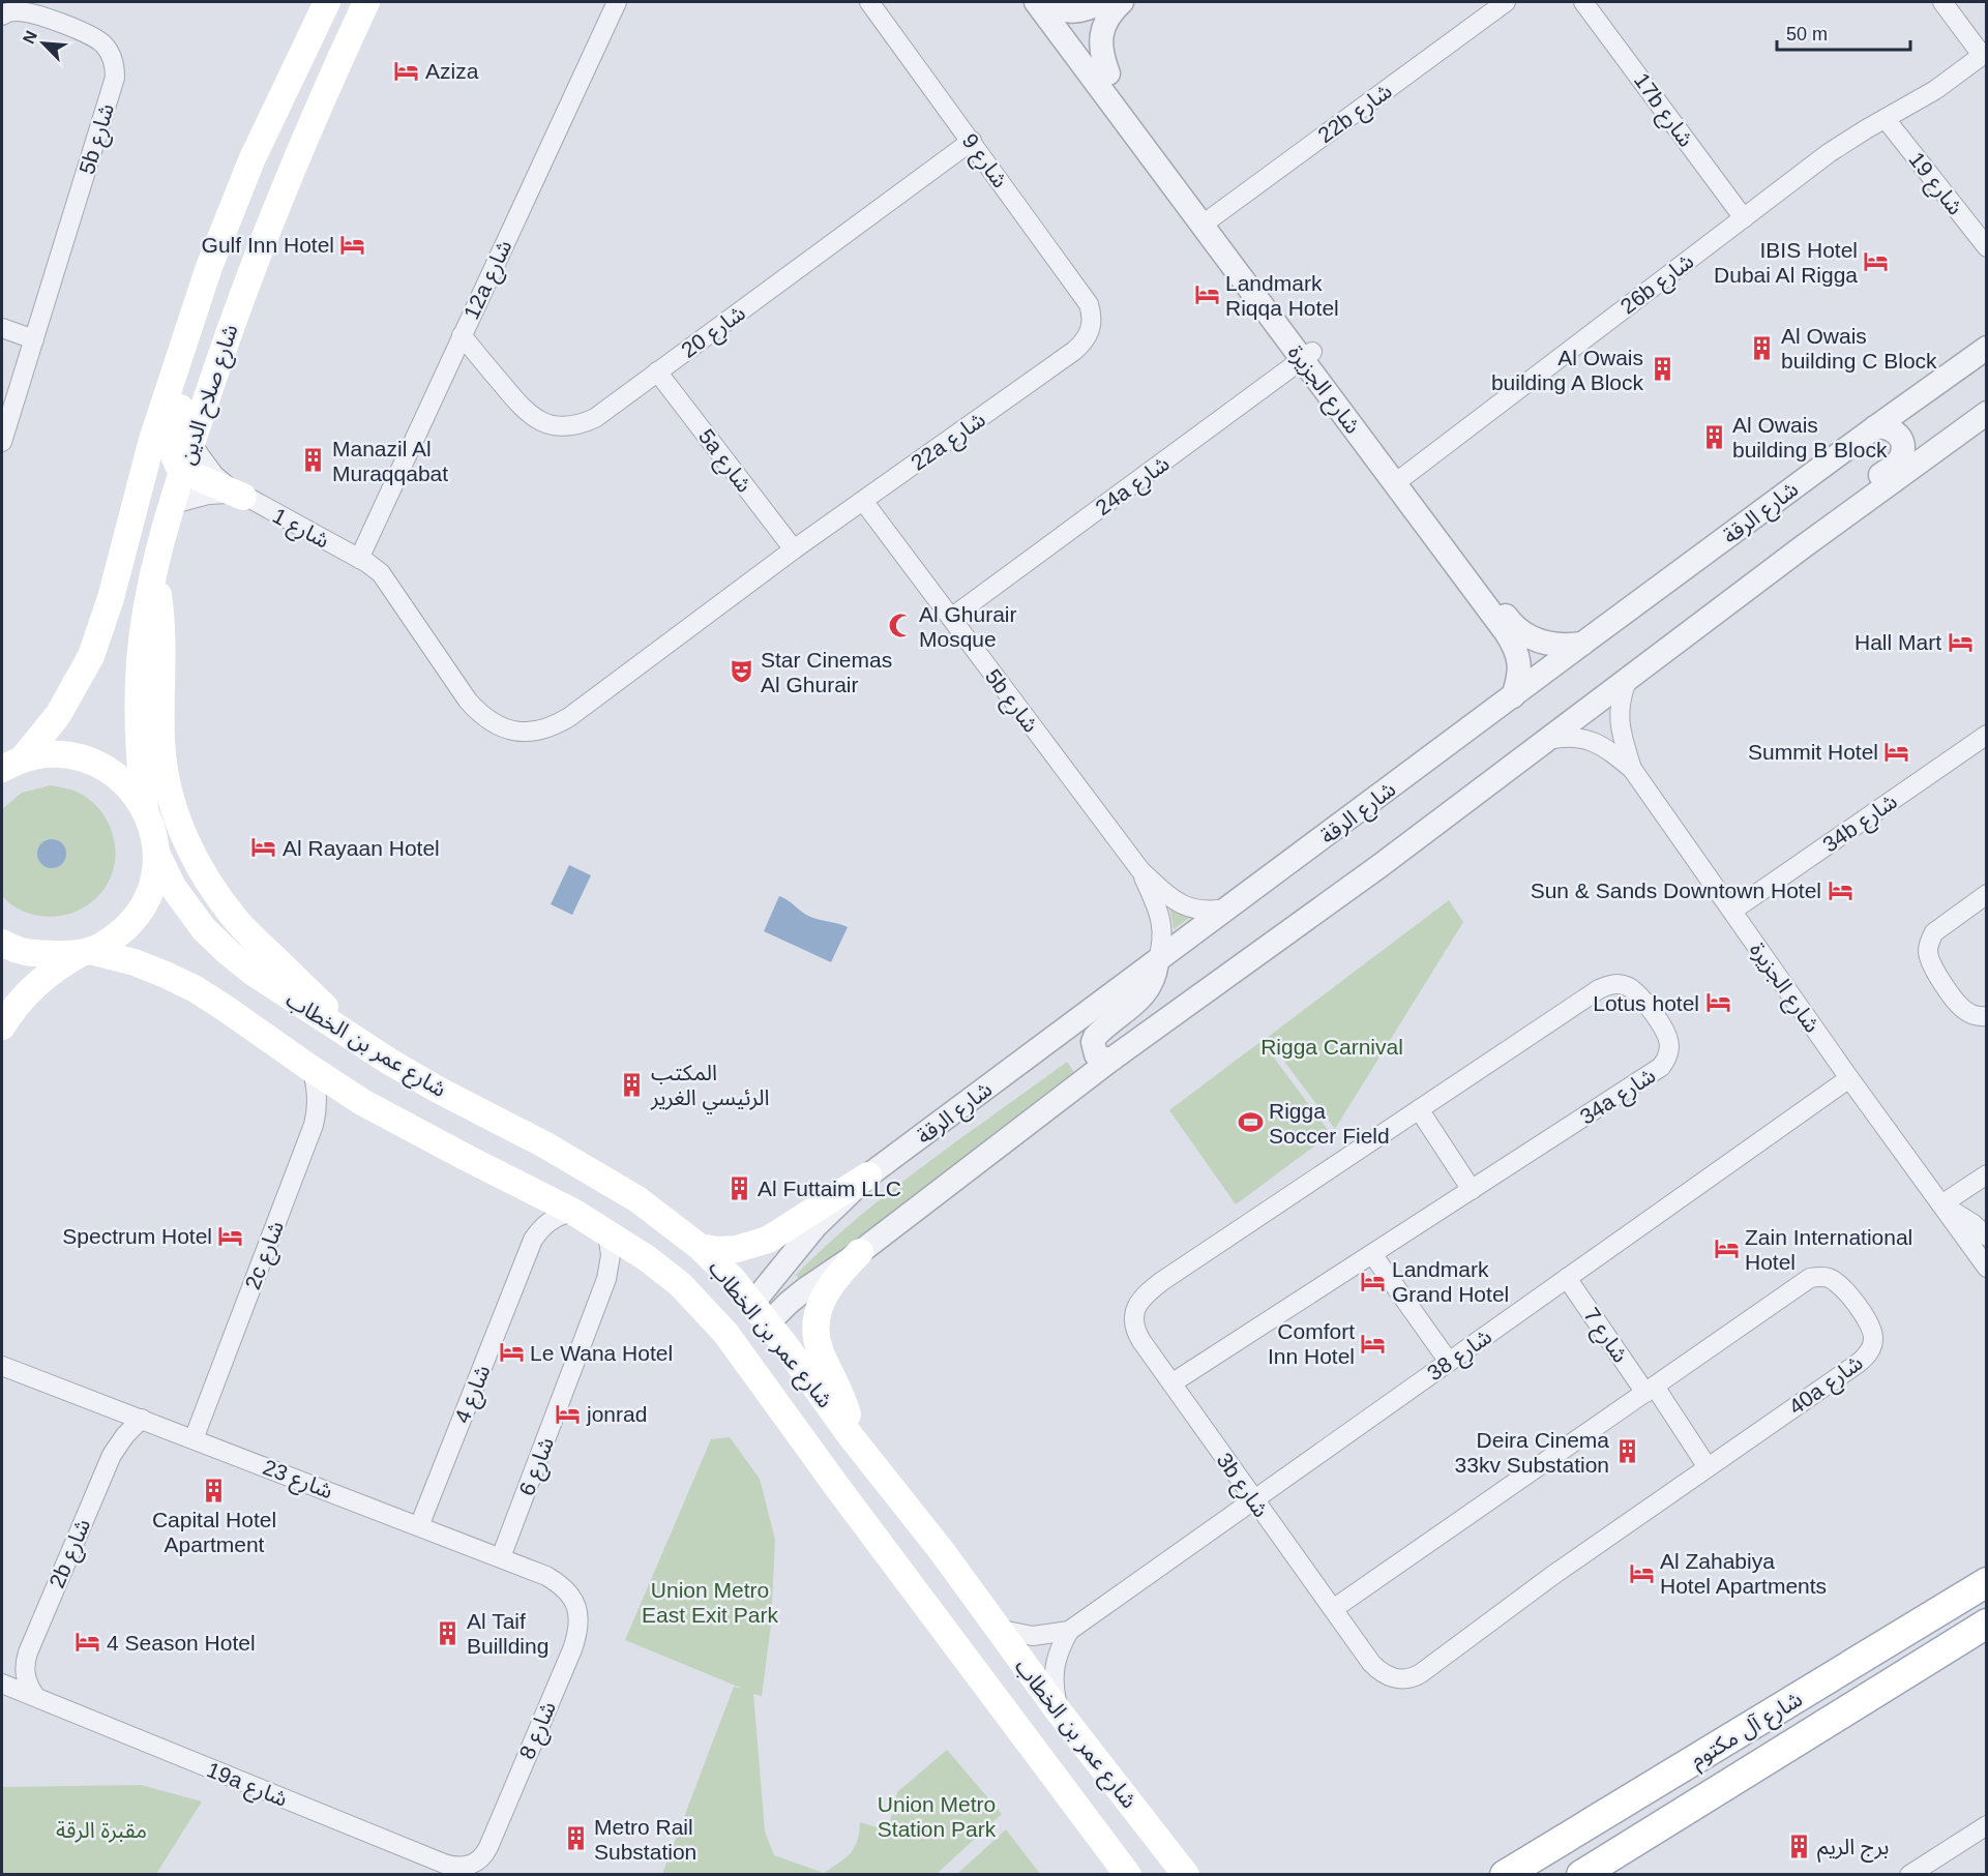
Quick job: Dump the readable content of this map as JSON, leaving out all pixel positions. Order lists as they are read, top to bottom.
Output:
{
  "streets": {
    "main road": ["شارع صلاح الدين", "شارع عمر بن الخطاب", "شارع آل مكتوم"],
    "street": [
      "17b شارع",
      "22b شارع",
      "5b شارع",
      "شارع 9",
      "شارع 19",
      "12a شارع",
      "26b شارع",
      "شارع 20",
      "شارع الجزيرة",
      "22a شارع",
      "5a شارع",
      "24a شارع",
      "شارع الرقة",
      "شارع 1",
      "34b شارع",
      "34a شارع",
      "2c شارع",
      "شارع 7",
      "شارع 38",
      "40a شارع",
      "شارع 4",
      "شارع 6",
      "شارع 23",
      "3b شارع",
      "2b شارع",
      "شارع 8",
      "19a شارع"
    ]
  },
  "crossings": [
    ["17b شارع", "26b شارع"],
    ["22b شارع", "شارع الجزيرة"],
    ["5b شارع", "22a شارع"],
    ["5b شارع", "24a شارع"],
    ["5b شارع", "شارع الرقة"],
    ["شارع 9", "شارع 20"],
    ["شارع 9", "22a شارع"],
    ["شارع 19", "26b شارع"],
    ["12a شارع", "شارع 20"],
    ["12a شارع", "شارع 1"],
    ["26b شارع", "شارع الجزيرة"],
    ["شارع 20", "5a شارع"],
    ["شارع الجزيرة", "24a شارع"],
    ["شارع الجزيرة", "شارع الرقة"],
    ["شارع الجزيرة", "34b شارع"],
    ["شارع الجزيرة", "شارع 38"],
    ["شارع صلاح الدين", "شارع 1"],
    ["22a شارع", "5a شارع"],
    ["22a شارع", "شارع 1"],
    ["5a شارع", "شارع 1"],
    ["شارع الرقة", "شارع عمر بن الخطاب"],
    ["شارع عمر بن الخطاب", "2c شارع"],
    ["شارع عمر بن الخطاب", "شارع 38"],
    ["شارع عمر بن الخطاب", "شارع 4"],
    ["شارع عمر بن الخطاب", "شارع 6"],
    ["34a شارع", "3b شارع"],
    ["2c شارع", "شارع 23"],
    ["شارع 7", "شارع 38"],
    ["شارع 7", "40a شارع"],
    ["شارع 38", "3b شارع"],
    ["40a شارع", "3b شارع"],
    ["شارع 4", "شارع 23"],
    ["شارع 6", "شارع 23"],
    ["شارع 23", "2b شارع"],
    ["شارع 23", "شارع 8"],
    ["2b شارع", "19a شارع"],
    ["شارع 8", "19a شارع"]
  ],
  "parks": [
    "Rigga Carnival",
    "Union Metro East Exit Park",
    "Union Metro Station Park",
    "مقبرة الرقة"
  ],
  "places": {
    "hotel": [
      "Aziza",
      "Gulf Inn Hotel",
      "IBIS Hotel Dubai Al Rigga",
      "Landmark Riqqa Hotel",
      "Hall Mart",
      "Summit Hotel",
      "Al Rayaan Hotel",
      "Sun & Sands Downtown Hotel",
      "Lotus hotel",
      "Spectrum Hotel",
      "Zain International Hotel",
      "Landmark Grand Hotel",
      "Comfort Inn Hotel",
      "Le Wana Hotel",
      "jonrad",
      "Al Zahabiya Hotel Apartments",
      "4 Season Hotel"
    ],
    "building": [
      "Al Owais building C Block",
      "Al Owais building A Block",
      "Al Owais building B Block",
      "Manazil Al Muraqqabat",
      "المكتب الرئيسي الغرير",
      "Al Futtaim LLC",
      "Deira Cinema 33kv Substation",
      "Capital Hotel Apartment",
      "Al Taif Buillding",
      "Metro Rail Substation",
      "برج الريم"
    ],
    "mosque": ["Al Ghurair Mosque"],
    "theatre": ["Star Cinemas Al Ghurair"],
    "sports": ["Rigga Soccer Field"]
  },
  "scale_bar": "50 m",
  "north": "top left"
}
